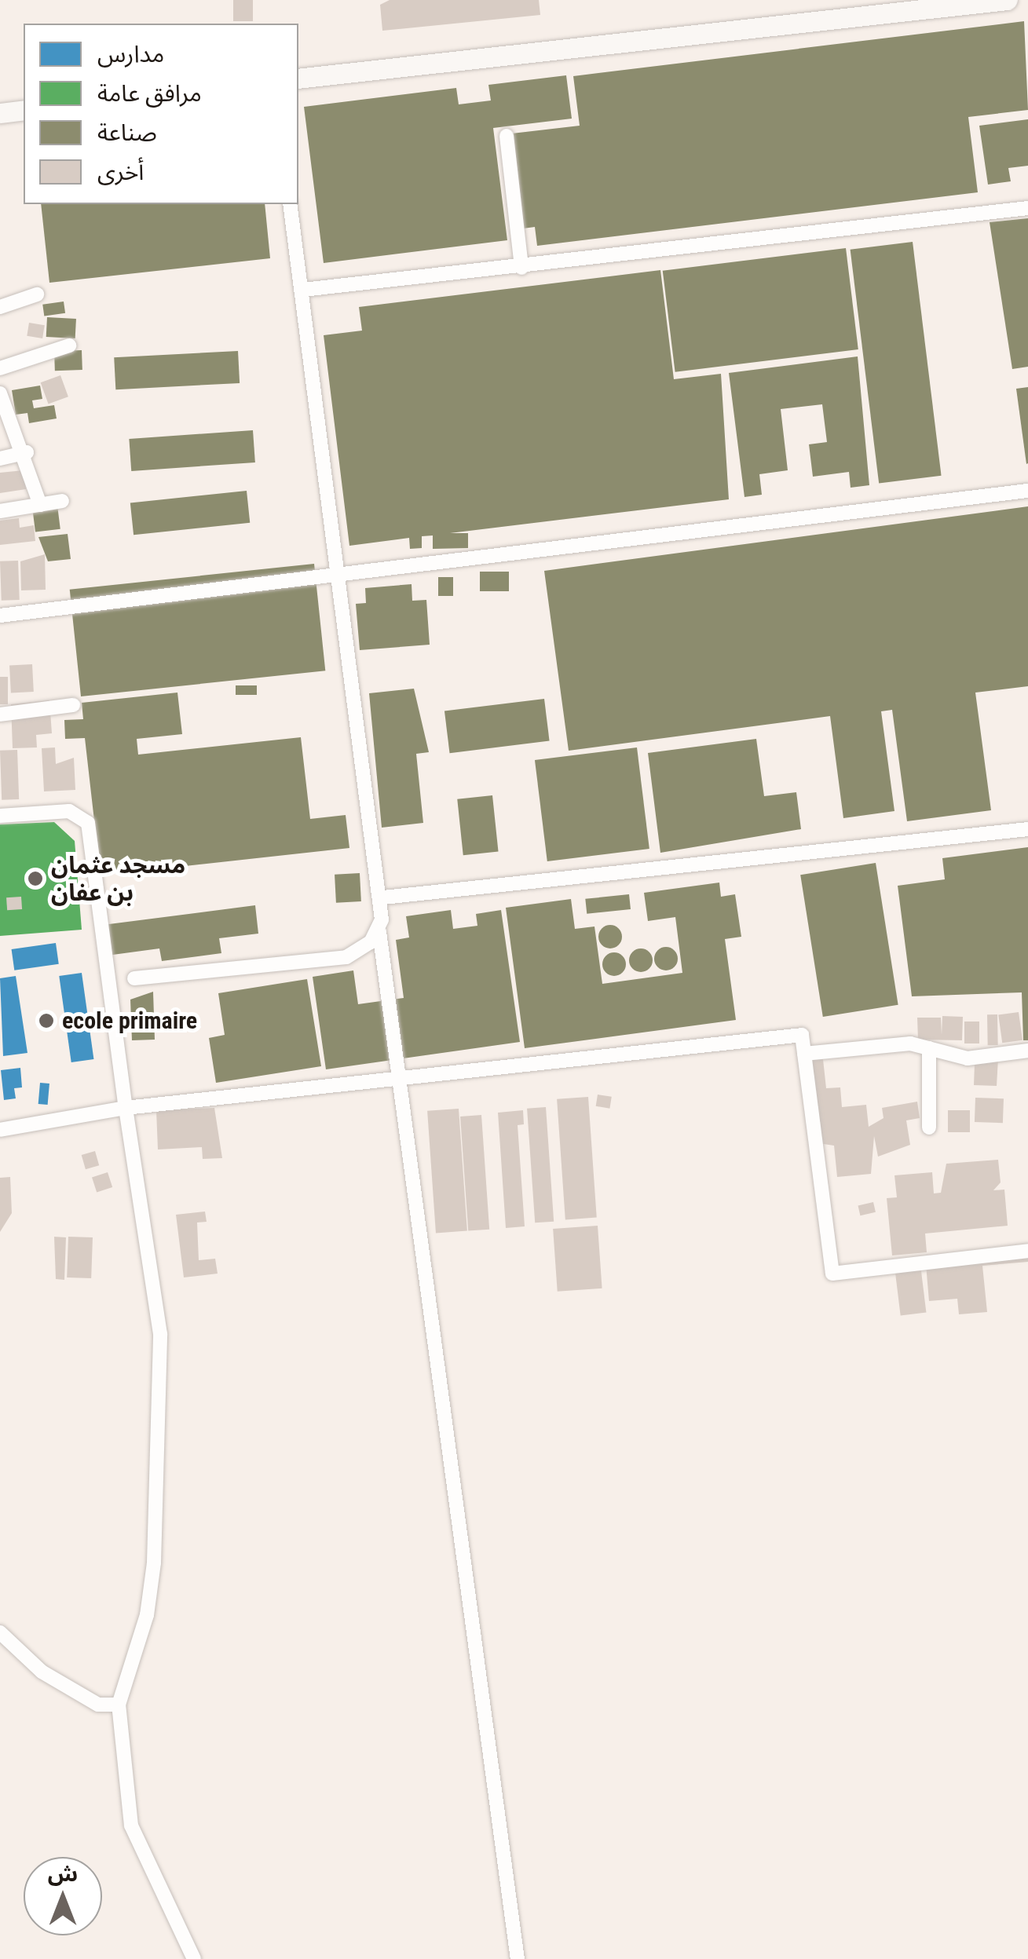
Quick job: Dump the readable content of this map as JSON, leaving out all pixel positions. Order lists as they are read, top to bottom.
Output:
{
  "places": ["مسجد عثمان بن عفان", "ecole primaire"],
  "legend": [
    "مدارس",
    "مرافق عامة",
    "صناعة",
    "أخرى"
  ],
  "north": "top"
}
